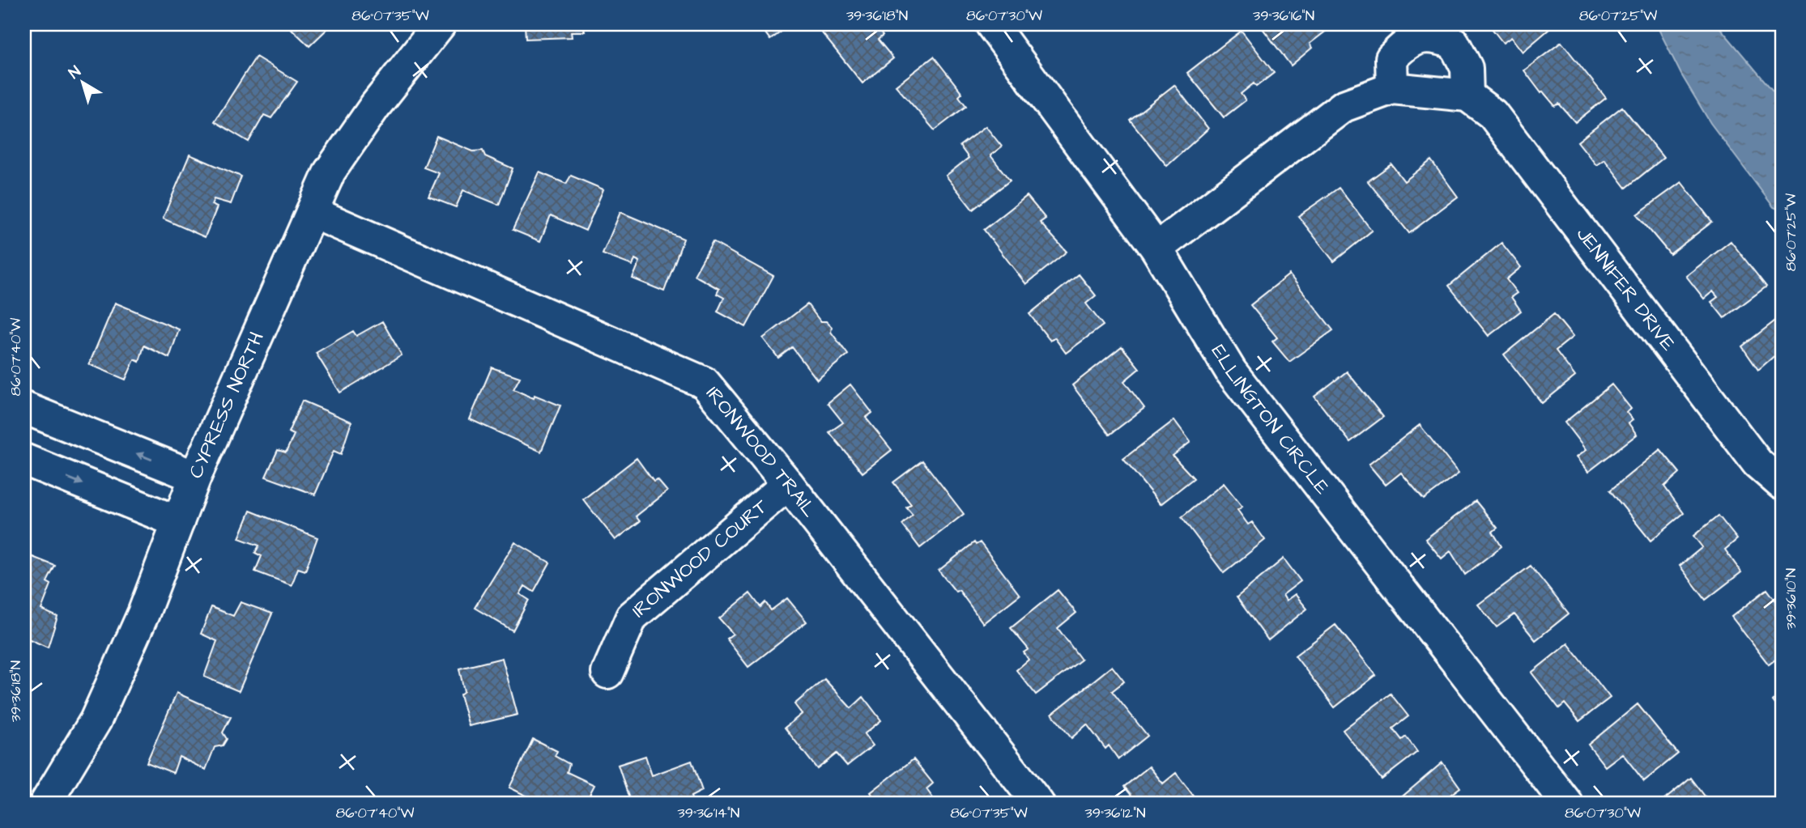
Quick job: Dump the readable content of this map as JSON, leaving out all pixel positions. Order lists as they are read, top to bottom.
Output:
{
  "streets": {
    "street": [
      "JENNIFER DRIVE",
      "CYPRESS NORTH",
      "ELLINGTON CIRCLE",
      "IRONWOOD TRAIL",
      "IRONWOOD COURT"
    ]
  },
  "crossings": [
    ["CYPRESS NORTH", "IRONWOOD TRAIL"],
    ["IRONWOOD TRAIL", "IRONWOOD COURT"]
  ],
  "north": "top left",
  "coordinates": [
    "86°07'35\"W",
    "39°36'18\"N",
    "86°07'30\"W",
    "39°36'16\"N",
    "86°07'25\"W",
    "86°07'40\"W",
    "39°36'10\"N",
    "39°36'14\"N",
    "39°36'12\"N"
  ]
}
